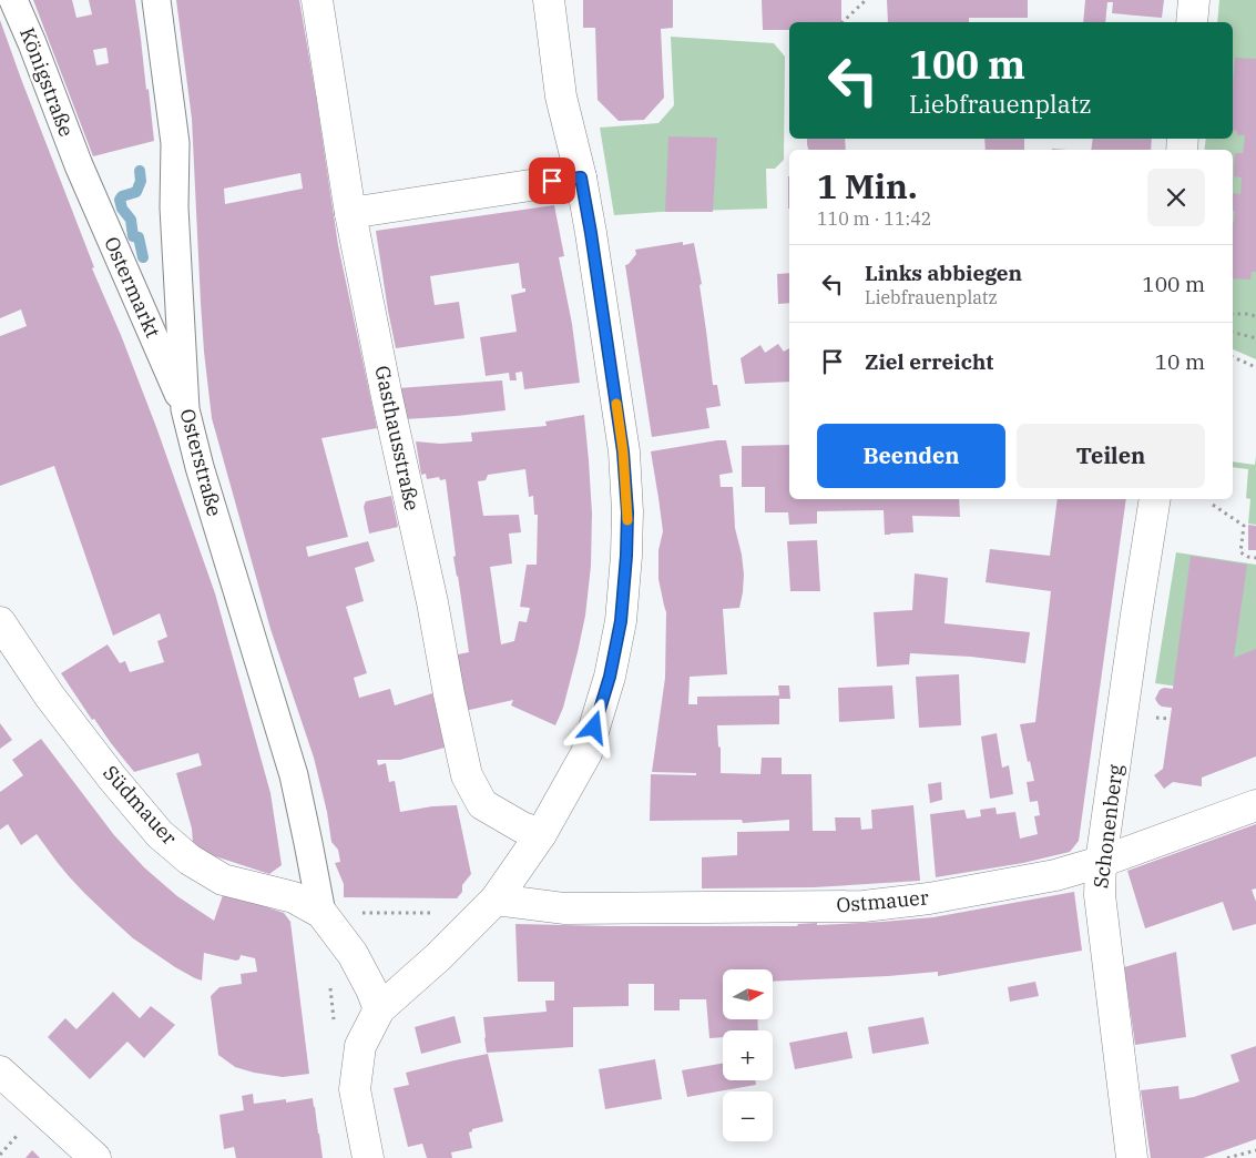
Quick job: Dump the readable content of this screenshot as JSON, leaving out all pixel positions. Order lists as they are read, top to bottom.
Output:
{
  "streets": {
    "street": [
      "Königstraße",
      "Ostermarkt",
      "Gasthausstraße",
      "Osterstraße",
      "Südmauer",
      "Schonenberg",
      "Ostmauer"
    ]
  },
  "crossings": [
    ["Königstraße", "Ostermarkt"],
    ["Ostermarkt", "Osterstraße"],
    ["Osterstraße", "Südmauer"],
    ["Schonenberg", "Ostmauer"]
  ],
  "north": "right",
  "page": {
    "turn": ["100 m", "Liebfrauenplatz"],
    "heading": ["1 Min.", "110 m · 11:42"],
    "list": [
      {
        "name": "Links abbiegen",
        "note": "Liebfrauenplatz",
        "value": "100 m"
      },
      {
        "name": "Ziel erreicht",
        "value": "10 m"
      }
    ],
    "buttons": ["Beenden", "Teilen"],
    "map_buttons": ["+", "−"]
  }
}
